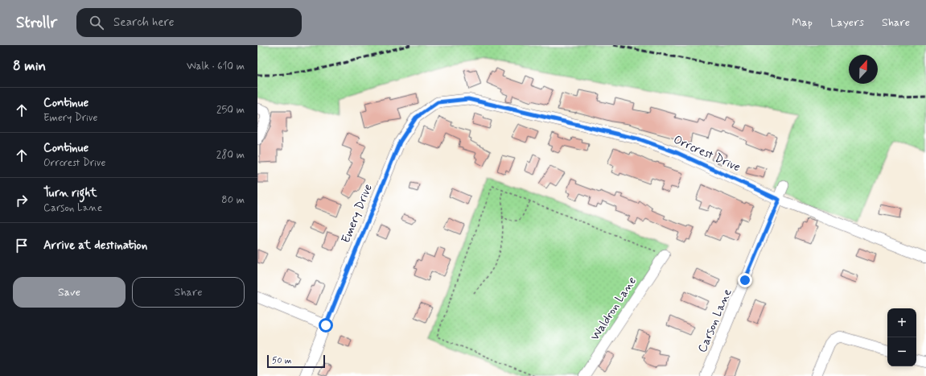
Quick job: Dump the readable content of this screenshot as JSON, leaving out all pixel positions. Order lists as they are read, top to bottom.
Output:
{
  "streets": {
    "street": [
      "Orrcrest Drive",
      "Emery Drive",
      "Waldron Lane",
      "Carson Lane"
    ]
  },
  "crossings": [
    ["Orrcrest Drive", "Emery Drive"],
    ["Orrcrest Drive", "Carson Lane"]
  ],
  "scale_bar": "50 m",
  "north": "top",
  "page": {
    "header": "Strollr",
    "search": "Search here",
    "nav": ["Map", "Layers", "Share"],
    "heading": ["8 min", "Walk · 610 m"],
    "list": [
      ["Continue", "Emery Drive", "250 m"],
      ["Continue", "Orrcrest Drive", "280 m"],
      ["Turn right", "Carson Lane", "80 m"],
      "Arrive at destination"
    ],
    "buttons": ["Save", "Share"],
    "map_buttons": ["+", "−"],
    "scale": "50 m"
  }
}
